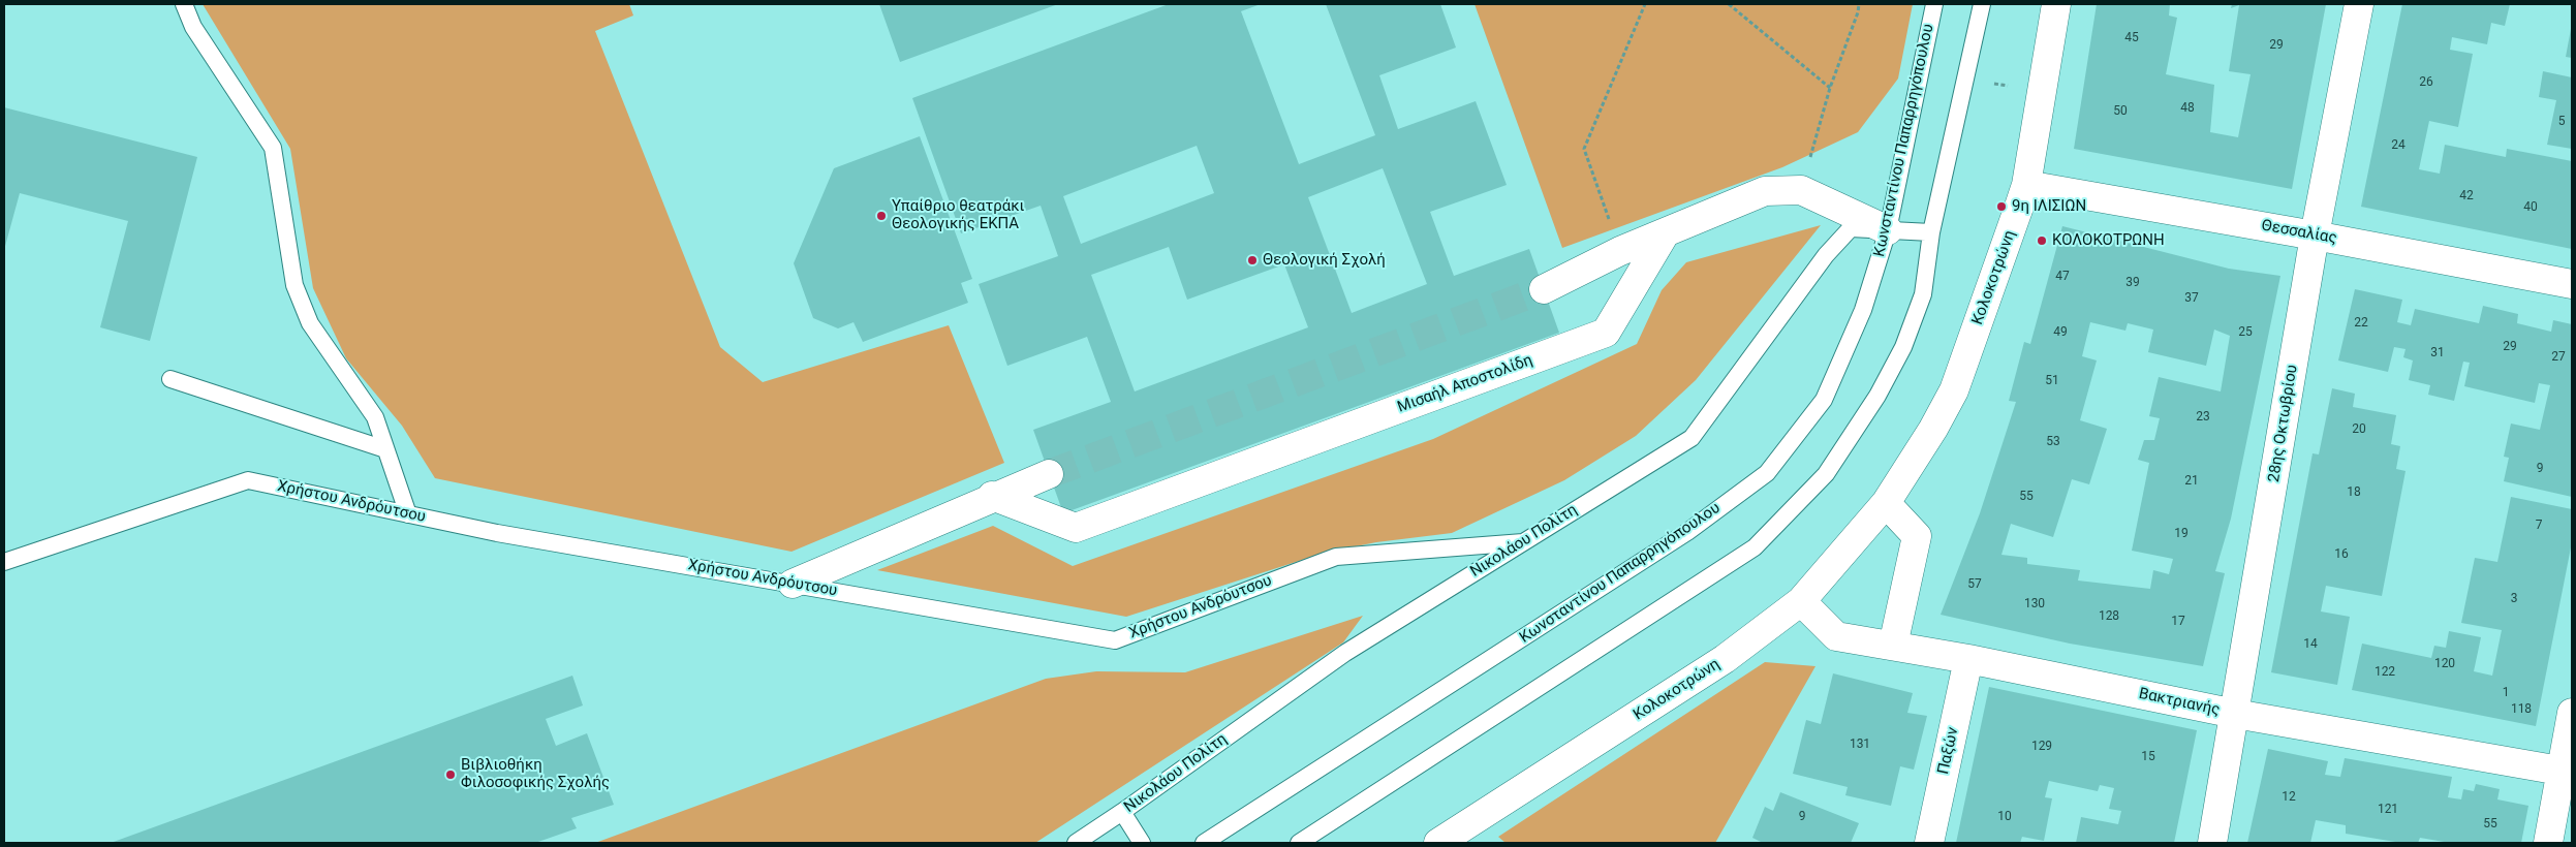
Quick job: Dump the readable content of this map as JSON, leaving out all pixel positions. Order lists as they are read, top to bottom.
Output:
{
  "streets": {
    "street": [
      "Θεσσαλίας",
      "Κολοκοτρώνη",
      "Μισαήλ Αποστολίδη",
      "28ης Οκτωβρίου",
      "Βακτριανής",
      "Παξών"
    ],
    "lane": ["Κωνσταντίνου Παπαρρηγόπουλου", "Χρήστου Ανδρόυτσου", "Νικολάου Πολίτη"]
  },
  "crossings": [
    ["Κωνσταντίνου Παπαρρηγόπουλου", "Νικολάου Πολίτη"],
    ["Θεσσαλίας", "Κολοκοτρώνη"],
    ["Θεσσαλίας", "28ης Οκτωβρίου"],
    ["Κολοκοτρώνη", "Βακτριανής"],
    ["28ης Οκτωβρίου", "Βακτριανής"],
    ["Χρήστου Ανδρόυτσου", "Νικολάου Πολίτη"],
    ["Βακτριανής", "Παξών"]
  ],
  "places": [
    "9η ΙΛΙΣΙΩΝ",
    "Υπαίθριο θεατράκι Θεολογικής ΕΚΠΑ",
    "ΚΟΛΟΚΟΤΡΩΝΗ",
    "Θεολογική Σχολή",
    "Βιβλιοθήκη Φιλοσοφικής Σχολής"
  ],
  "house_numbers": [
    "45",
    "29",
    "26",
    "48",
    "50",
    "5",
    "24",
    "42",
    "40",
    "47",
    "39",
    "37",
    "22",
    "49",
    "25",
    "29",
    "31",
    "27",
    "51",
    "23",
    "20",
    "53",
    "9",
    "21",
    "18",
    "55",
    "7",
    "19",
    "16",
    "57",
    "3",
    "130",
    "128",
    "17",
    "14",
    "120",
    "122",
    "1",
    "118",
    "131",
    "129",
    "15",
    "12",
    "121",
    "9",
    "10",
    "55"
  ]
}
